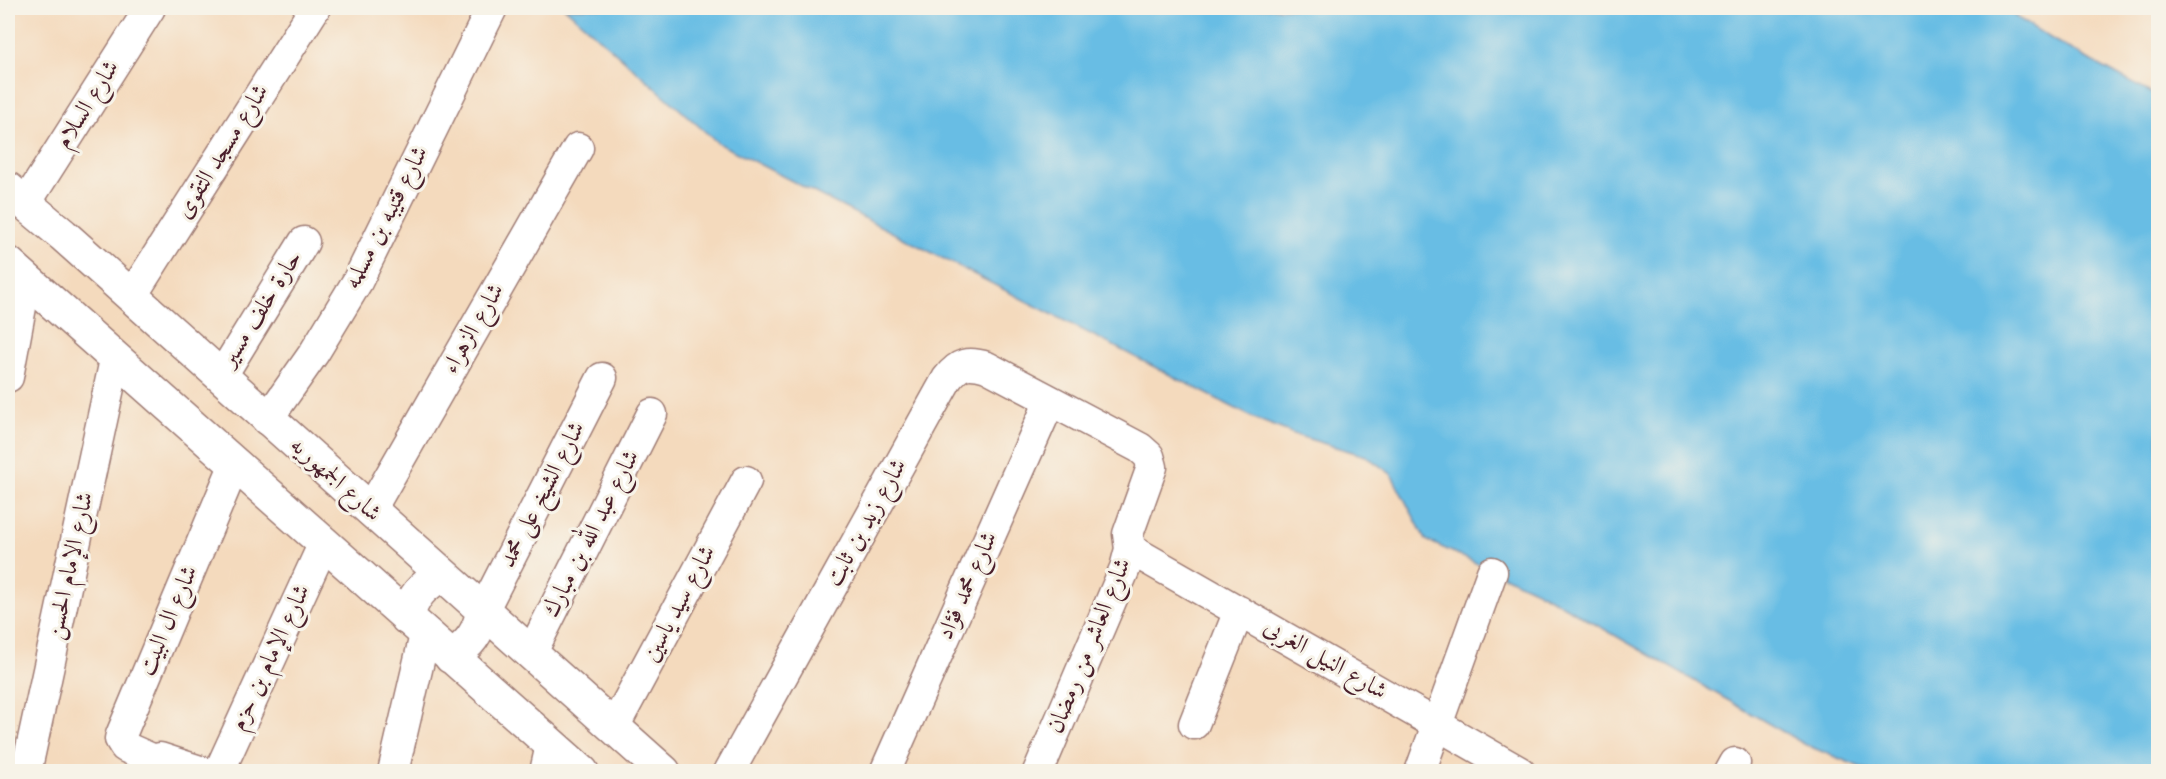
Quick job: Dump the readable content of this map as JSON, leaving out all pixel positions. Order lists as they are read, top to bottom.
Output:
{
  "streets": {
    "street": [
      "شارع السلام",
      "شارع مسجد التقوى",
      "شارع قتيبه بن مسلمه",
      "حارة خلف مسير",
      "شارع الزهراء",
      "شارع الجمهوريه",
      "شارع الشيخ على محمد",
      "شارع زيد بن ثابت",
      "شارع عبد الله بن مبارك",
      "شارع الإمام الحسن",
      "شارع محمد فؤاد",
      "شارع سيد ياسين",
      "شارع ال البيت",
      "شارع العاشر من رمضان",
      "شارع الإمام بن حزم",
      "شارع النيل الغربى"
    ]
  },
  "crossings": [
    ["شارع السلام", "شارع الجمهوريه"],
    ["شارع مسجد التقوى", "شارع الجمهوريه"],
    ["شارع قتيبه بن مسلمه", "شارع الجمهوريه"],
    ["حارة خلف مسير", "شارع الجمهوريه"],
    ["شارع الزهراء", "شارع الجمهوريه"],
    ["شارع الجمهوريه", "شارع الشيخ على محمد"],
    ["شارع الجمهوريه", "شارع عبد الله بن مبارك"],
    ["شارع الجمهوريه", "شارع سيد ياسين"],
    ["شارع زيد بن ثابت", "شارع محمد فؤاد"],
    ["شارع زيد بن ثابت", "شارع العاشر من رمضان"],
    ["شارع محمد فؤاد", "شارع العاشر من رمضان"],
    ["شارع العاشر من رمضان", "شارع النيل الغربى"]
  ]
}
